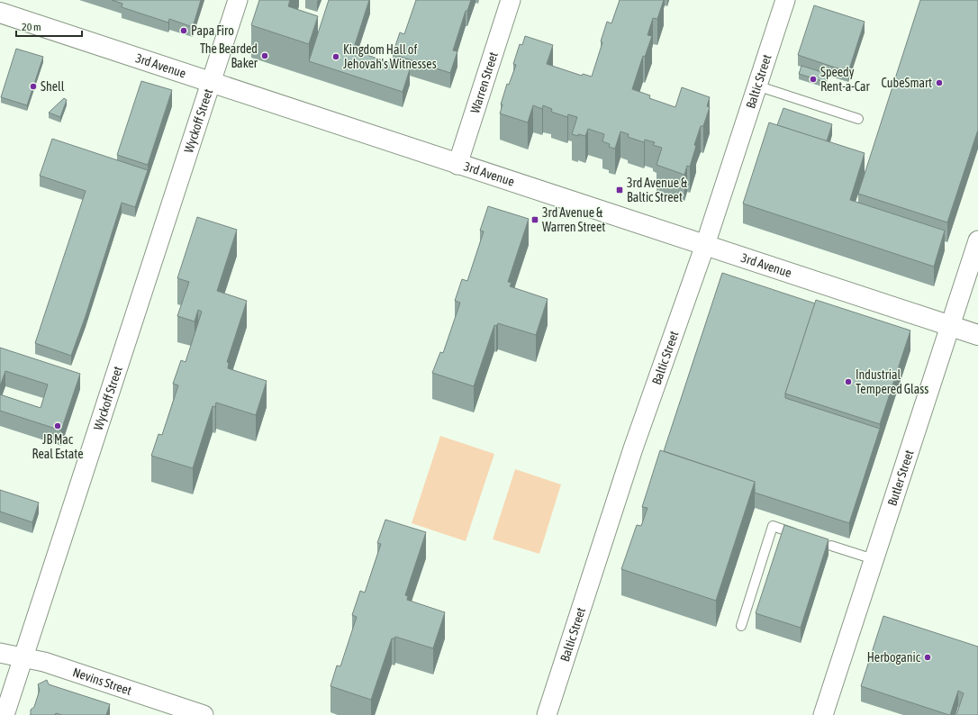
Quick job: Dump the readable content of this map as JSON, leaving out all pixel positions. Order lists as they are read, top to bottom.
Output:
{
  "streets": {
    "main road": ["3rd Avenue"],
    "street": [
      "Baltic Street",
      "Warren Street",
      "Wyckoff Street",
      "Butler Street",
      "Nevins Street"
    ]
  },
  "crossings": [
    ["3rd Avenue", "Baltic Street"],
    ["3rd Avenue", "Warren Street"],
    ["3rd Avenue", "Wyckoff Street"],
    ["3rd Avenue", "Butler Street"],
    ["Wyckoff Street", "Nevins Street"]
  ],
  "places": {
    "other": [
      "Papa Firo",
      "The Bearded Baker",
      "Kingdom Hall of Jehovah's Witnesses",
      "Speedy Rent-a-Car",
      "CubeSmart",
      "Shell",
      "Industrial Tempered Glass",
      "JB Mac Real Estate",
      "Herboganic"
    ],
    "transit": ["3rd Avenue & Baltic Street", "3rd Avenue & Warren Street"]
  },
  "scale_bar": "20 m"
}
